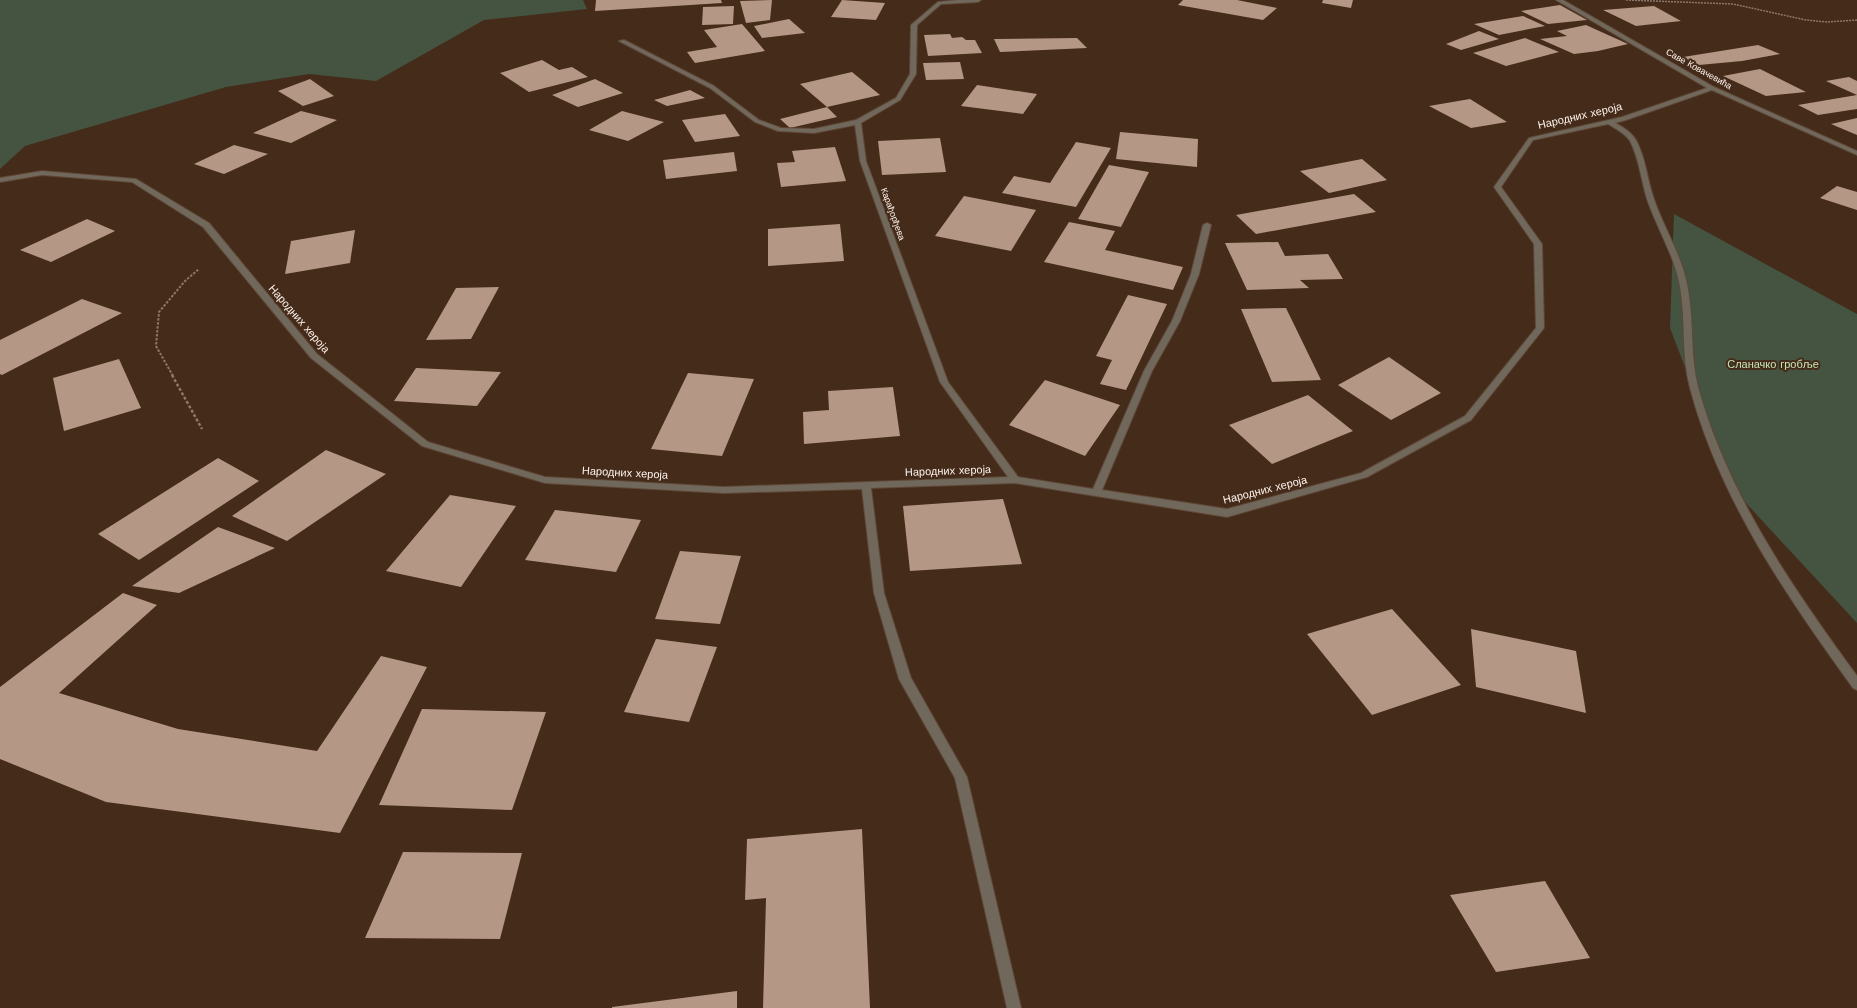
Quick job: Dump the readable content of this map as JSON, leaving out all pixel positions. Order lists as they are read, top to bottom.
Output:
{
  "streets": {
    "street": ["Саве Ковачевића", "Народних хероја", "Карађорђева"]
  },
  "crossings": [
    ["Саве Ковачевића", "Народних хероја"],
    ["Народних хероја", "Карађорђева"]
  ],
  "parks": ["Сланачко гробље"]
}
